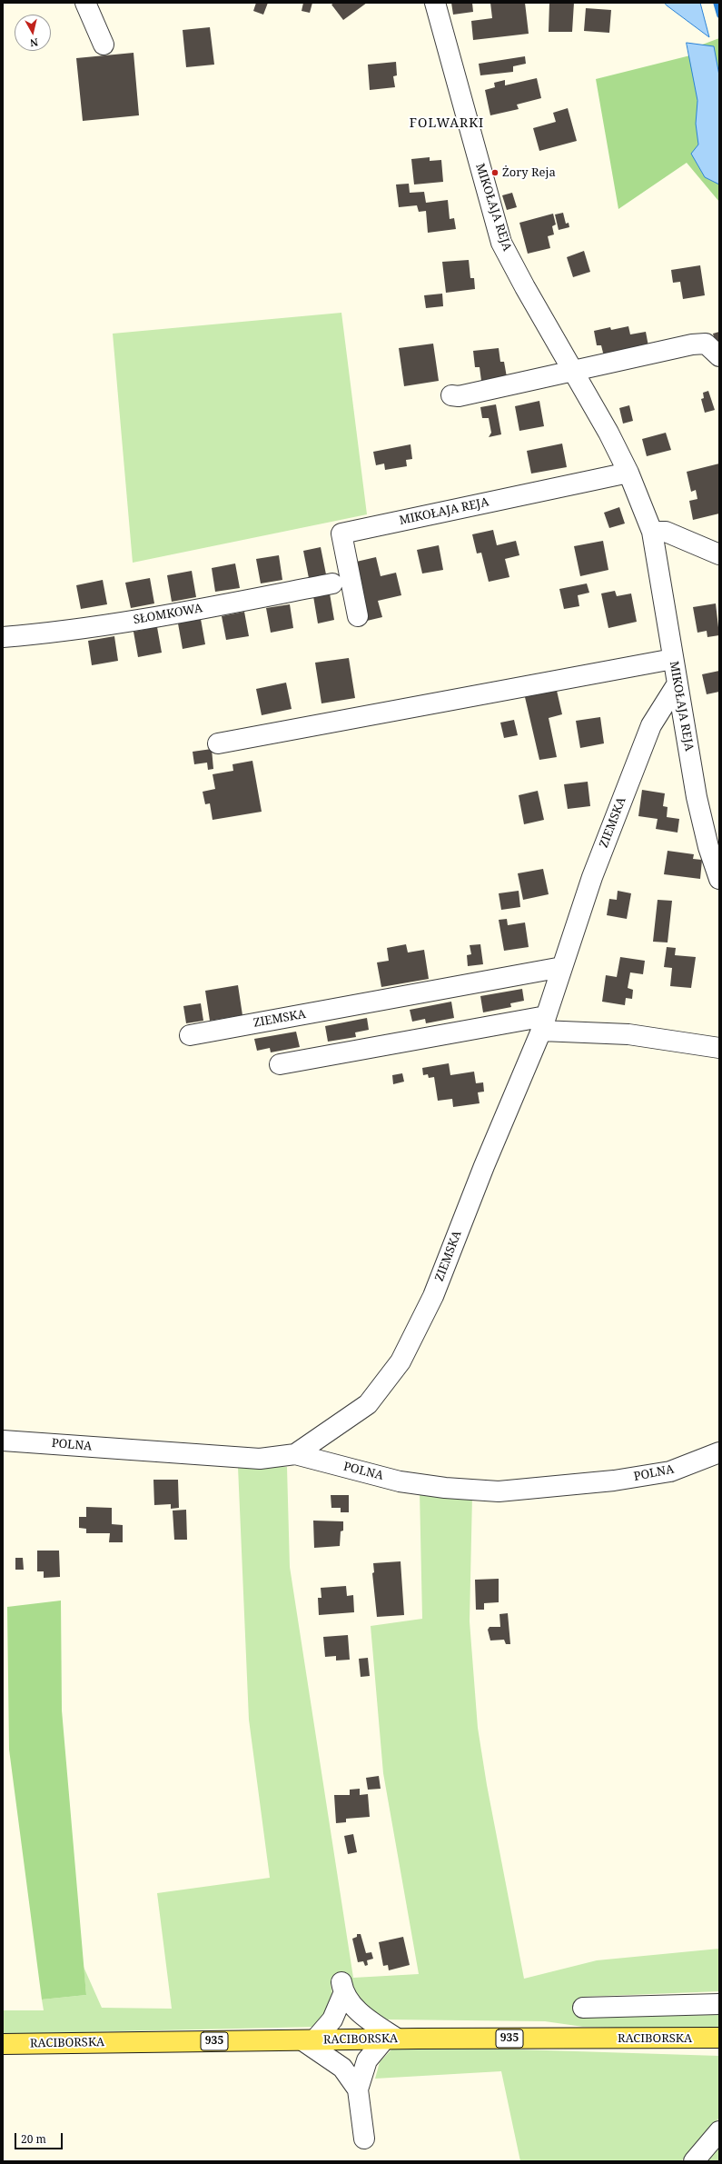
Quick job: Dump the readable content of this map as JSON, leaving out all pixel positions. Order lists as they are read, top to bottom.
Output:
{
  "streets": {
    "main road": ["935", "RACIBORSKA"],
    "street": [
      "MIKOŁAJA REJA",
      "SŁOMKOWA",
      "ZIEMSKA",
      "POLNA"
    ]
  },
  "crossings": [
    ["MIKOŁAJA REJA", "ZIEMSKA"],
    ["ZIEMSKA", "POLNA"]
  ],
  "districts": ["FOLWARKI"],
  "places": ["Żory Reja"],
  "scale_bar": "20 m",
  "north": "bottom"
}
